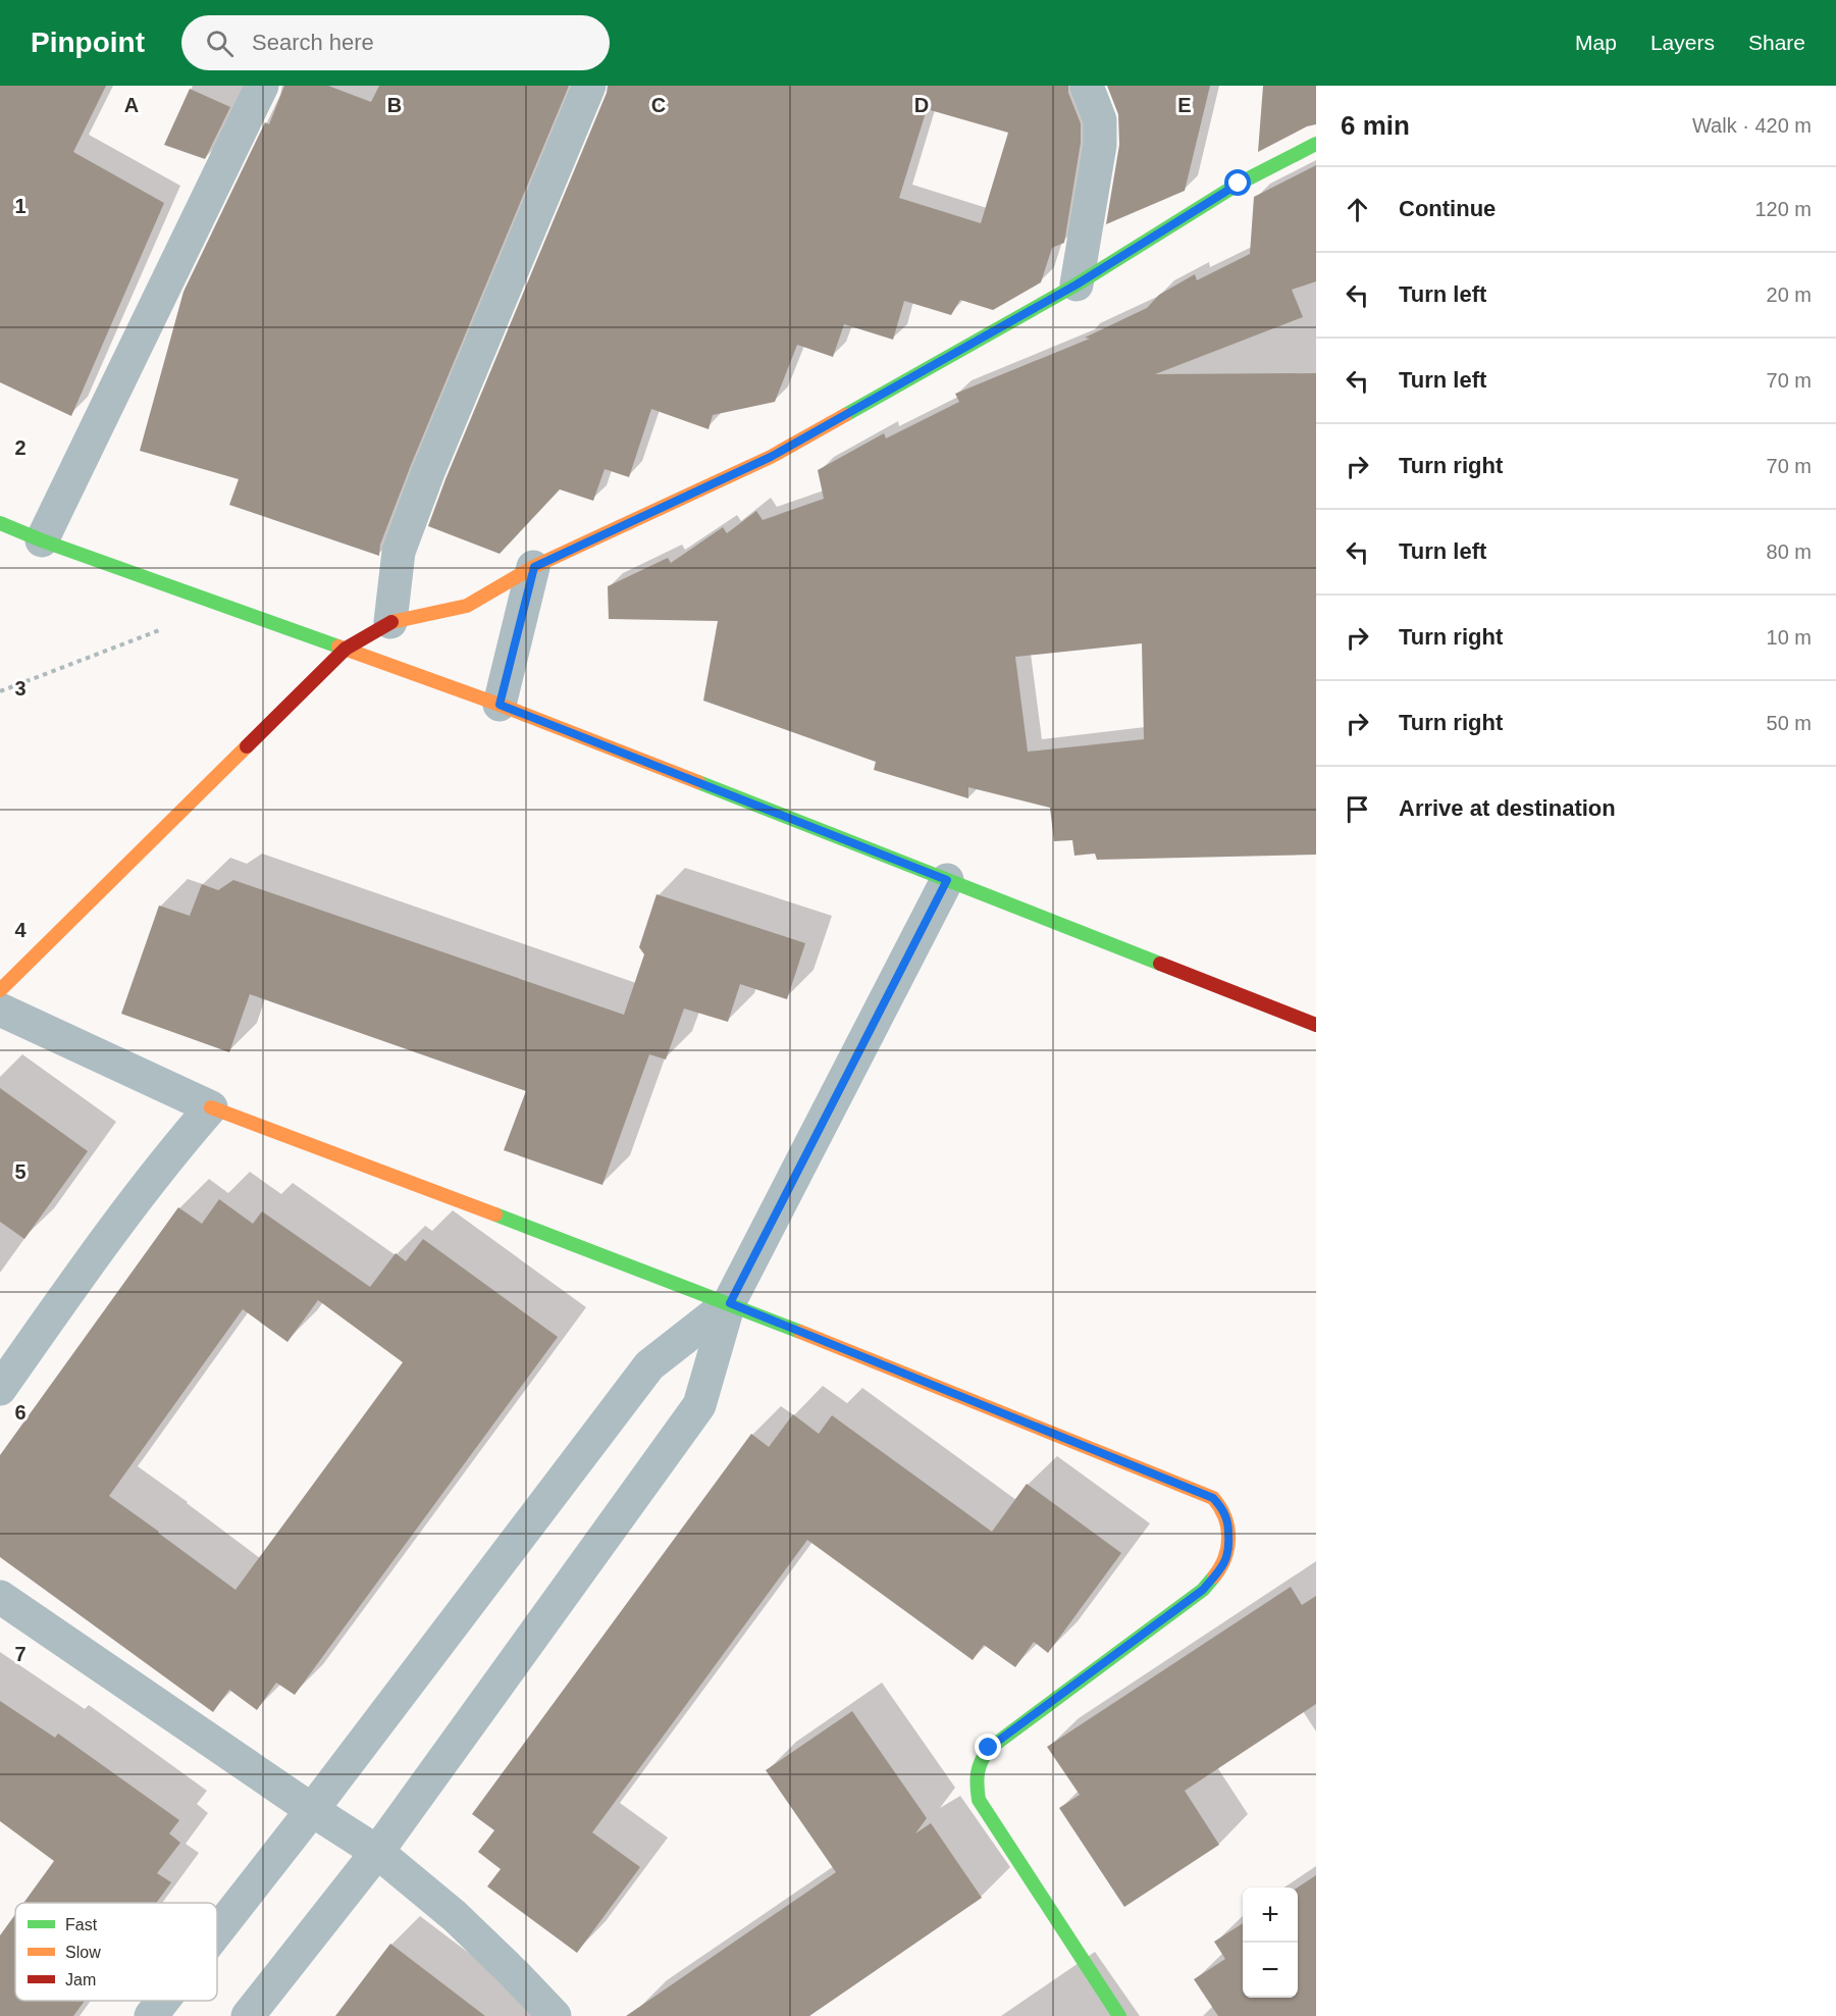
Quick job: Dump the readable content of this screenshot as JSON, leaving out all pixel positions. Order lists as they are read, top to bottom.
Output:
{
  "legend": ["Fast", "Slow", "Jam"],
  "page": {
    "header": "Pinpoint",
    "search": "Search here",
    "nav": ["Map", "Layers", "Share"],
    "heading": ["6 min", "Walk · 420 m"],
    "list": [
      ["Continue", "120 m"],
      ["Turn left", "20 m"],
      ["Turn left", "70 m"],
      ["Turn right", "70 m"],
      ["Turn left", "80 m"],
      ["Turn right", "10 m"],
      ["Turn right", "50 m"],
      "Arrive at destination"
    ],
    "map_buttons": ["+", "−"]
  },
  "grid": {
    "columns": [
      "A",
      "B",
      "C",
      "D",
      "E"
    ],
    "rows": [
      "1",
      "2",
      "3",
      "4",
      "5",
      "6",
      "7"
    ]
  }
}
